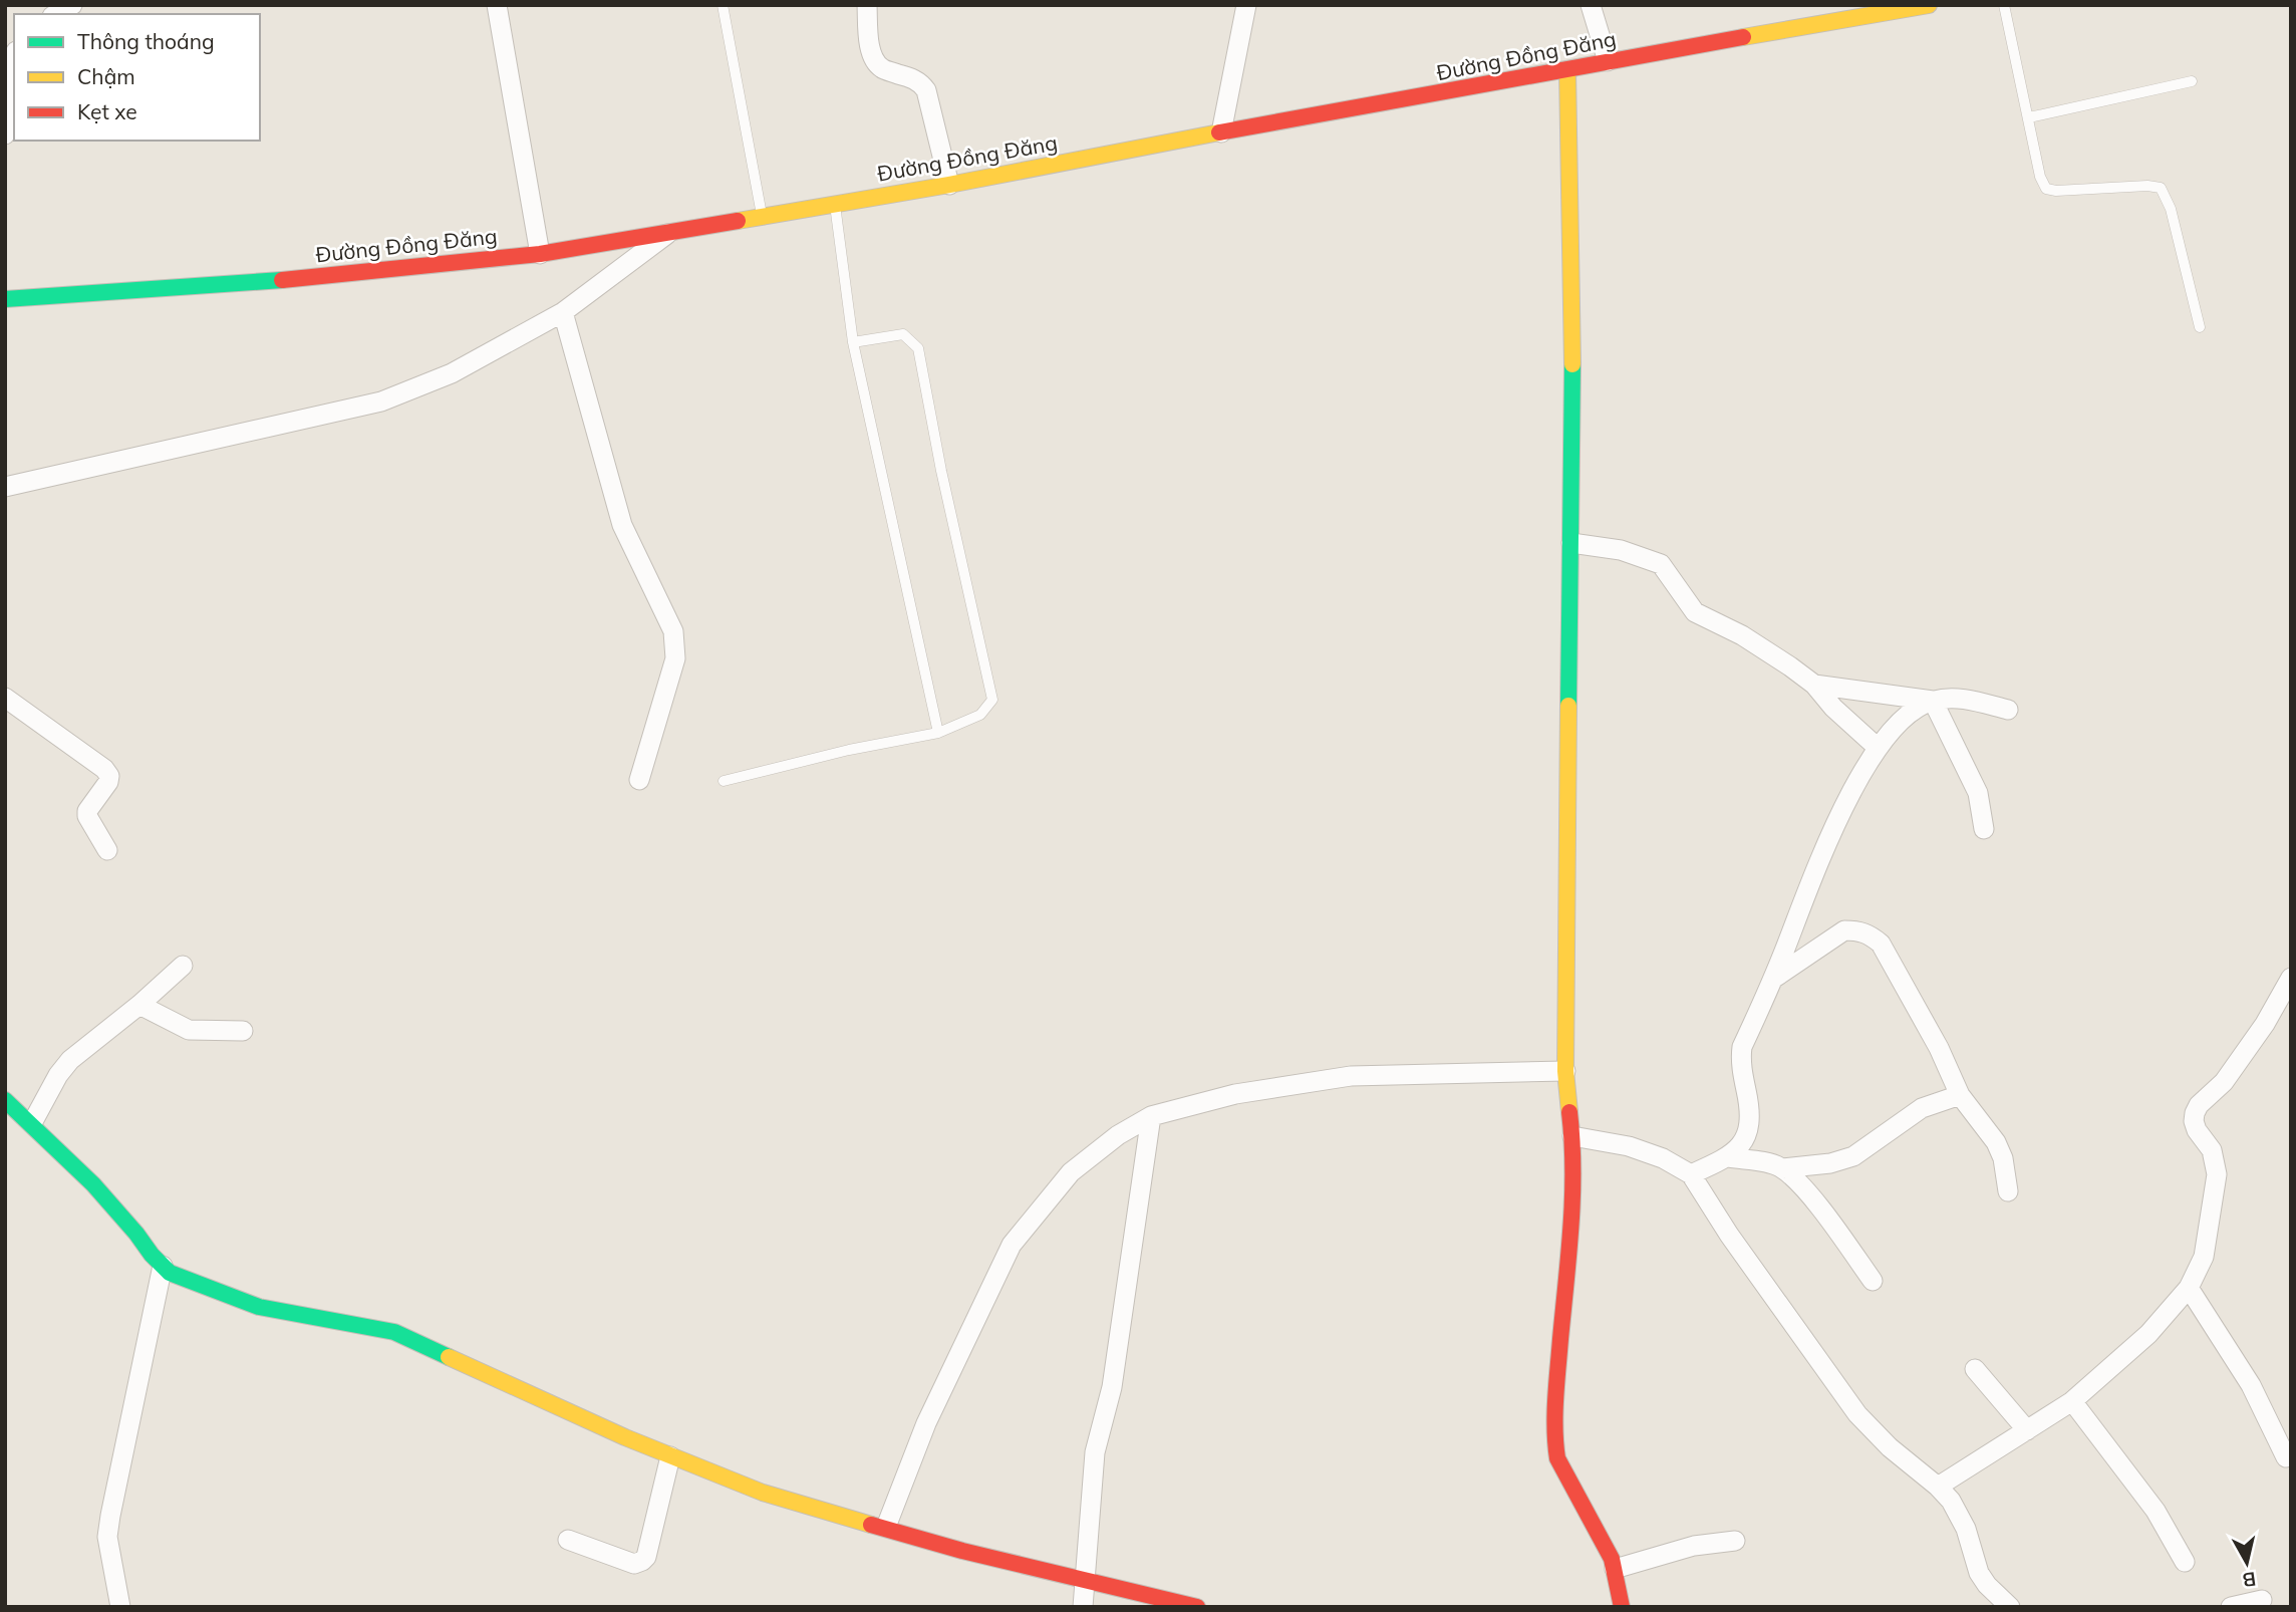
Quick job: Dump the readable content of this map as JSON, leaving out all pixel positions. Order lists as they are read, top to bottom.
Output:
{
  "streets": {
    "street": ["Đường Đồng Đăng"]
  },
  "legend": ["Thông thoáng", "Chậm", "Kẹt xe"],
  "north": "bottom"
}
